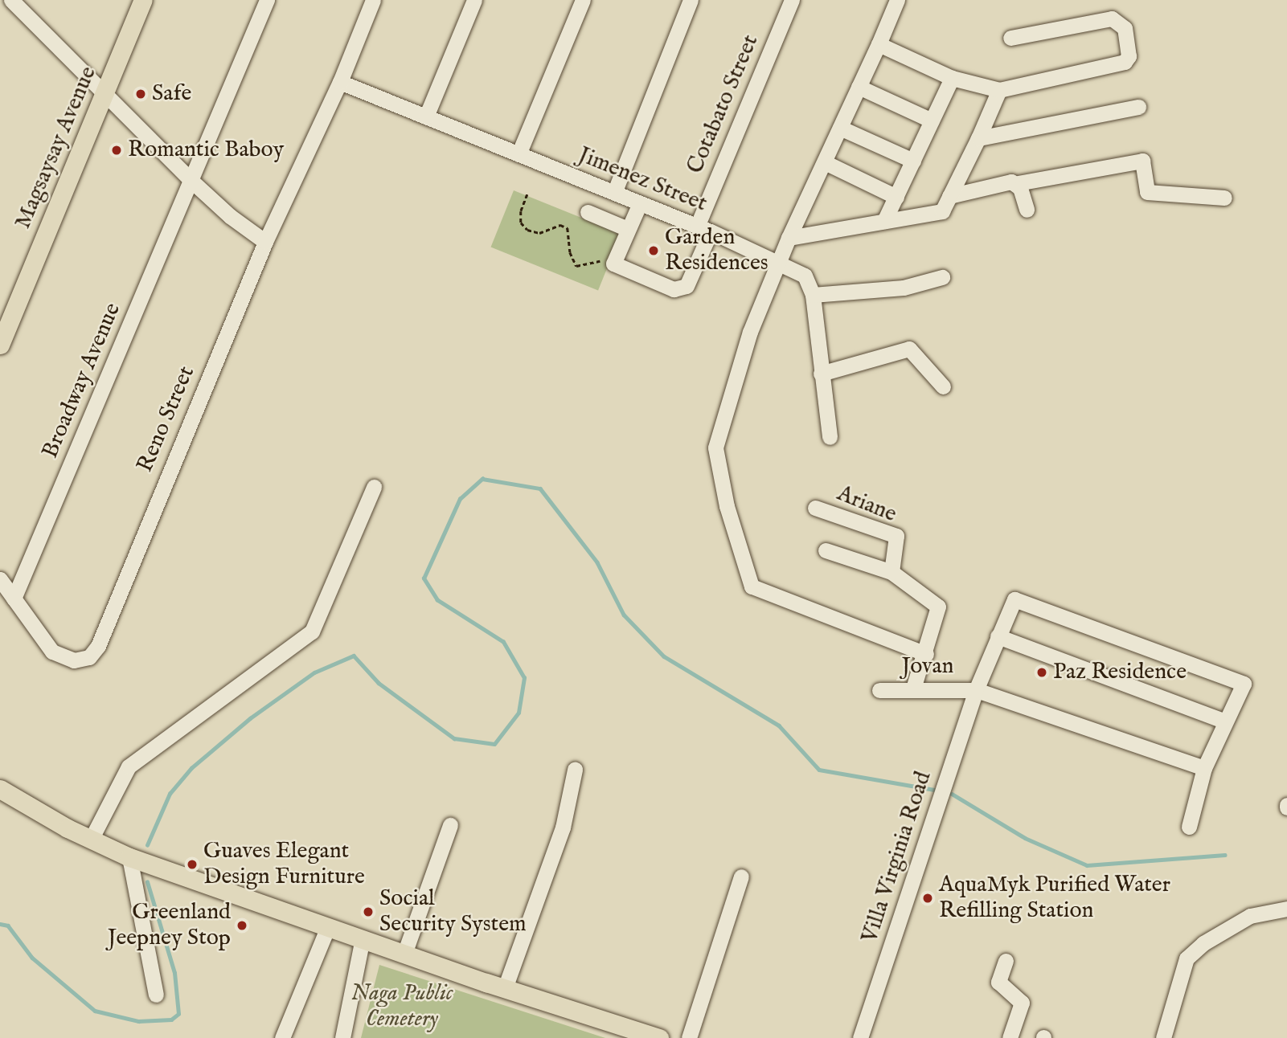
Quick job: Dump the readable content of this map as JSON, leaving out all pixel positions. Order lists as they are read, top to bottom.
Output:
{
  "streets": {
    "main road": ["Magsaysay Avenue"],
    "street": [
      "Cotabato Street",
      "Jimenez Street",
      "Broadway Avenue",
      "Reno Street",
      "Ariane",
      "Jovan",
      "Villa Virginia Road"
    ]
  },
  "crossings": [
    ["Cotabato Street", "Jimenez Street"],
    ["Jimenez Street", "Reno Street"],
    ["Broadway Avenue", "Reno Street"],
    ["Jovan", "Villa Virginia Road"]
  ],
  "parks": ["Naga Public Cemetery"],
  "places": [
    "Safe",
    "Romantic Baboy",
    "Garden Residences",
    "Paz Residence",
    "Guaves Elegant Design Furniture",
    "AquaMyk Purified Water Refilling Station",
    "Social Security System",
    "Greenland Jeepney Stop"
  ]
}
